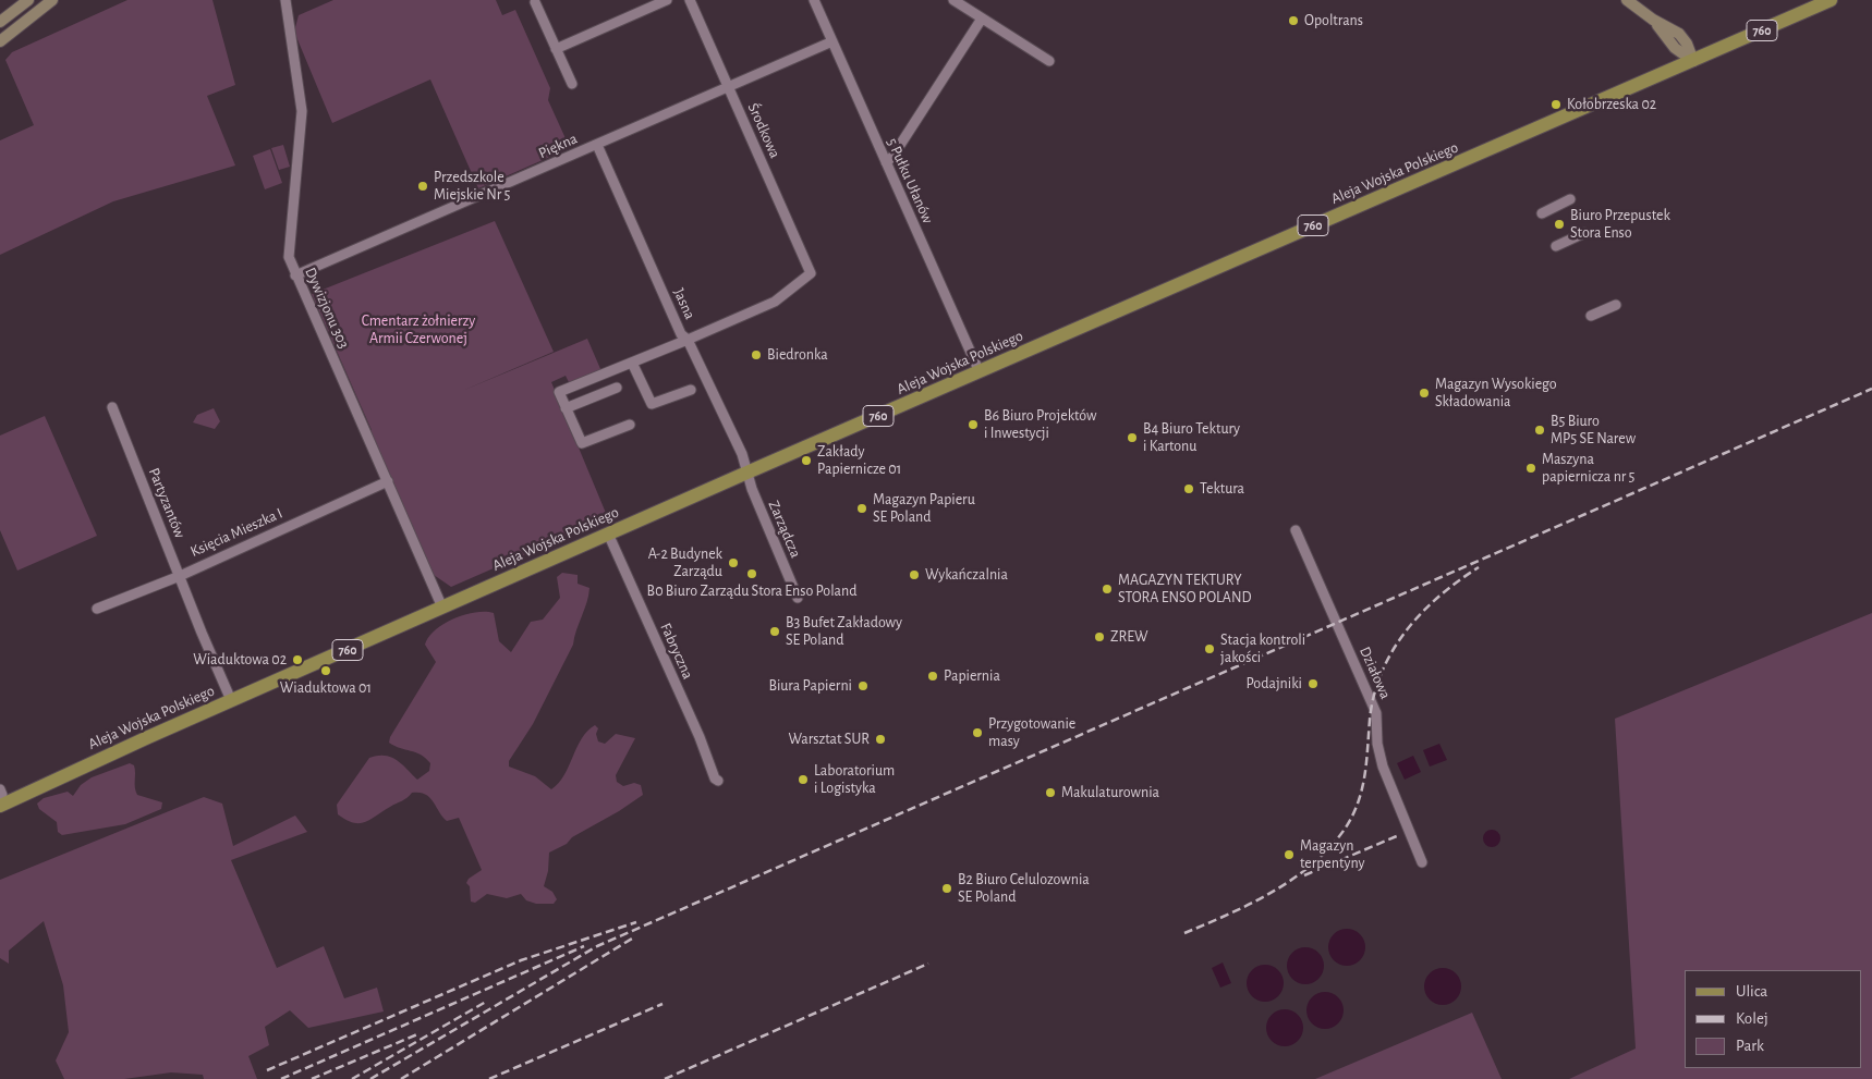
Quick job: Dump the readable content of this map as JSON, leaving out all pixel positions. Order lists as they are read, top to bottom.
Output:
{
  "streets": {
    "main road": ["760", "Aleja Wojska Polskiego"],
    "street": [
      "Środkowa",
      "Piękna",
      "5 Pułku Ułanów",
      "Jasna",
      "Dywizjonu 303",
      "Partyzantów",
      "Zarządcza",
      "Księcia Mieszka I",
      "Fabryczna",
      "Działowa"
    ]
  },
  "crossings": [
    ["Środkowa", "Piękna"],
    ["Środkowa", "Jasna"],
    ["Piękna", "5 Pułku Ułanów"],
    ["Piękna", "Jasna"],
    ["Piękna", "Dywizjonu 303"],
    ["Aleja Wojska Polskiego", "5 Pułku Ułanów"],
    ["Aleja Wojska Polskiego", "Jasna"],
    ["Aleja Wojska Polskiego", "Dywizjonu 303"],
    ["Aleja Wojska Polskiego", "Partyzantów"],
    ["Aleja Wojska Polskiego", "Zarządcza"],
    ["Aleja Wojska Polskiego", "Fabryczna"],
    ["Jasna", "Zarządcza"],
    ["Dywizjonu 303", "Księcia Mieszka I"],
    ["Partyzantów", "Księcia Mieszka I"]
  ],
  "parks": ["Cmentarz żołnierzy Armii Czerwonej"],
  "places": [
    "Opoltrans",
    "Kołobrzeska 02",
    "Przedszkole Miejskie Nr 5",
    "Biuro Przepustek Stora Enso",
    "Biedronka",
    "Magazyn Wysokiego Składowania",
    "B6 Biuro Projektów i Inwestycji",
    "B5 Biuro MP5 SE Narew",
    "B4 Biuro Tektury i Kartonu",
    "Zakłady Papiernicze 01",
    "Maszyna papiernicza nr 5",
    "Tektura",
    "Magazyn Papieru SE Poland",
    "A-2 Budynek Zarządu",
    "B0 Biuro Zarządu Stora Enso Poland",
    "Wykańczalnia",
    "MAGAZYN TEKTURY STORA ENSO POLAND",
    "B3 Bufet Zakładowy SE Poland",
    "ZREW",
    "Stacja kontroli jakości",
    "Wiaduktowa 02",
    "Wiaduktowa 01",
    "Papiernia",
    "Podajniki",
    "Biura Papierni",
    "Przygotowanie masy",
    "Warsztat SUR",
    "Laboratorium i Logistyka",
    "Makulaturownia",
    "Magazyn terpentyny",
    "B2 Biuro Celulozownia SE Poland"
  ],
  "legend": ["Ulica", "Kolej", "Park"]
}
